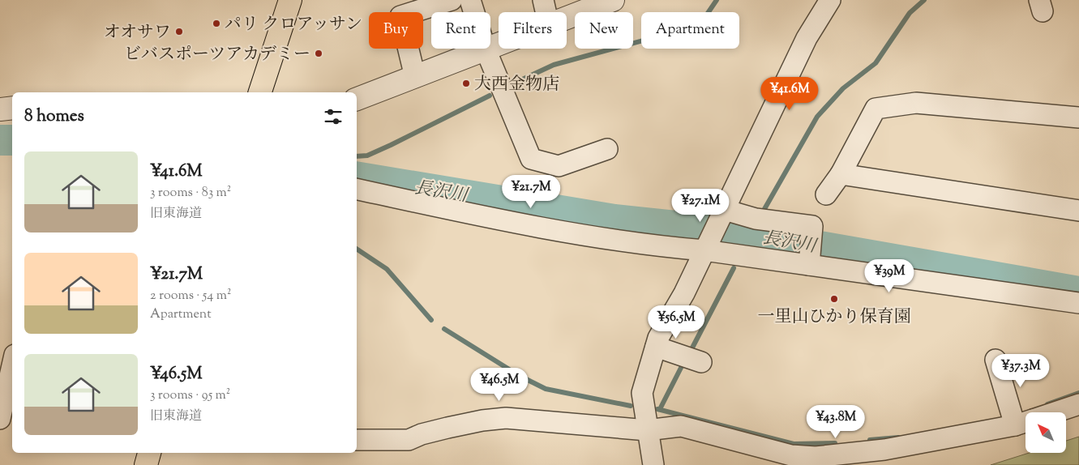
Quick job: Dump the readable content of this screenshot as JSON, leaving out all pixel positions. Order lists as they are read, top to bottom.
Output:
{
  "water": ["長沢川"],
  "places": [
    "パリ クロアッサン",
    "オオサワ",
    "ビバスポーツアカデミー",
    "大西金物店",
    "一里山ひかり保育園"
  ],
  "north": "top left",
  "page": {
    "chip": [
      "Buy",
      "Rent",
      "Filters",
      "New",
      "Apartment"
    ],
    "price": [
      "¥41.6M",
      "¥21.7M",
      "¥27.1M",
      "¥39M",
      "¥56.5M",
      "¥37.3M",
      "¥46.5M",
      "¥43.8M"
    ],
    "heading": "8 homes",
    "list": [
      {
        "name": "¥41.6M",
        "note": "3 rooms · 83 m² · 旧東海道"
      },
      {
        "name": "¥21.7M",
        "note": "2 rooms · 54 m² · Apartment"
      },
      {
        "name": "¥46.5M",
        "note": "3 rooms · 95 m² · 旧東海道"
      }
    ]
  }
}
